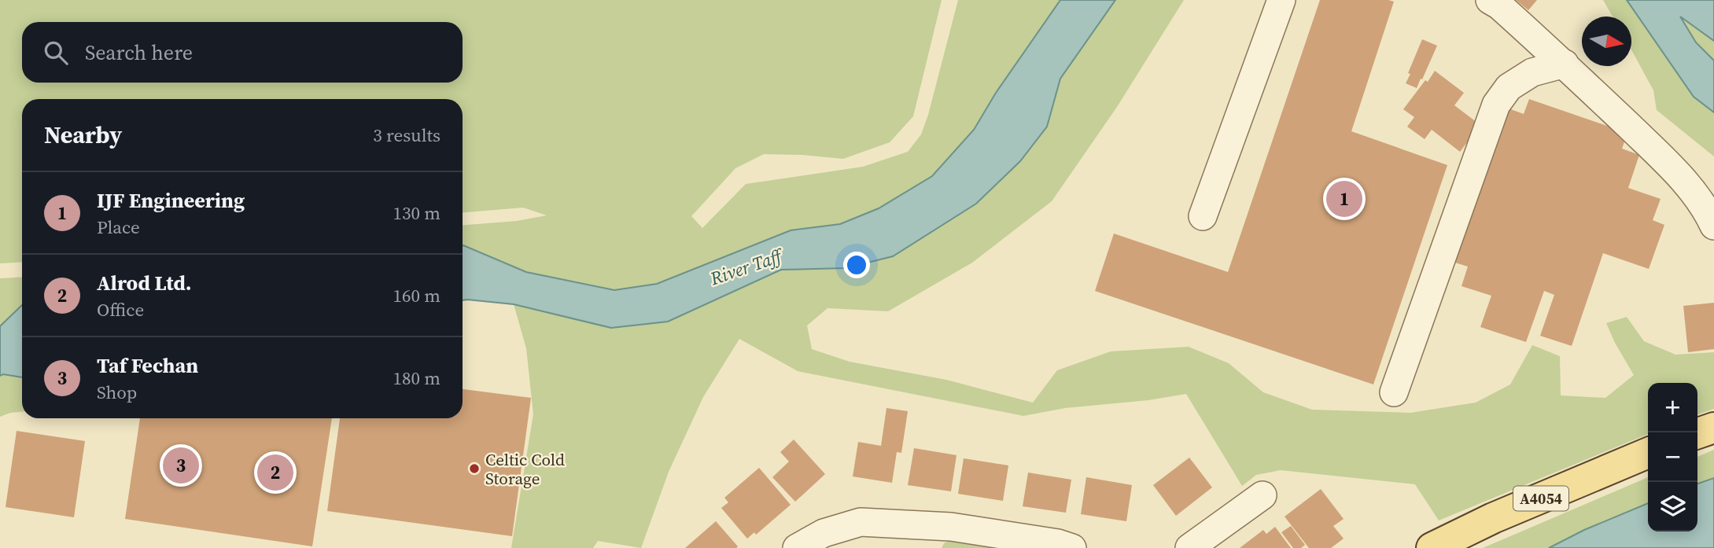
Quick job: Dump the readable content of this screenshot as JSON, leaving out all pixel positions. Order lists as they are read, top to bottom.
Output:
{
  "streets": {
    "main road": ["A4054"]
  },
  "water": ["River Taff"],
  "places": ["Celtic Cold Storage"],
  "north": "right",
  "page": {
    "search": "Search here",
    "heading": ["Nearby", "3 results"],
    "list": [
      {
        "mark": "1",
        "name": "IJF Engineering",
        "note": "Place",
        "value": "130 m"
      },
      {
        "mark": "2",
        "name": "Alrod Ltd.",
        "note": "Office",
        "value": "160 m"
      },
      {
        "mark": "3",
        "name": "Taf Fechan",
        "note": "Shop",
        "value": "180 m"
      }
    ],
    "pins": ["1", "3", "2"],
    "map_buttons": ["+", "−"]
  }
}
